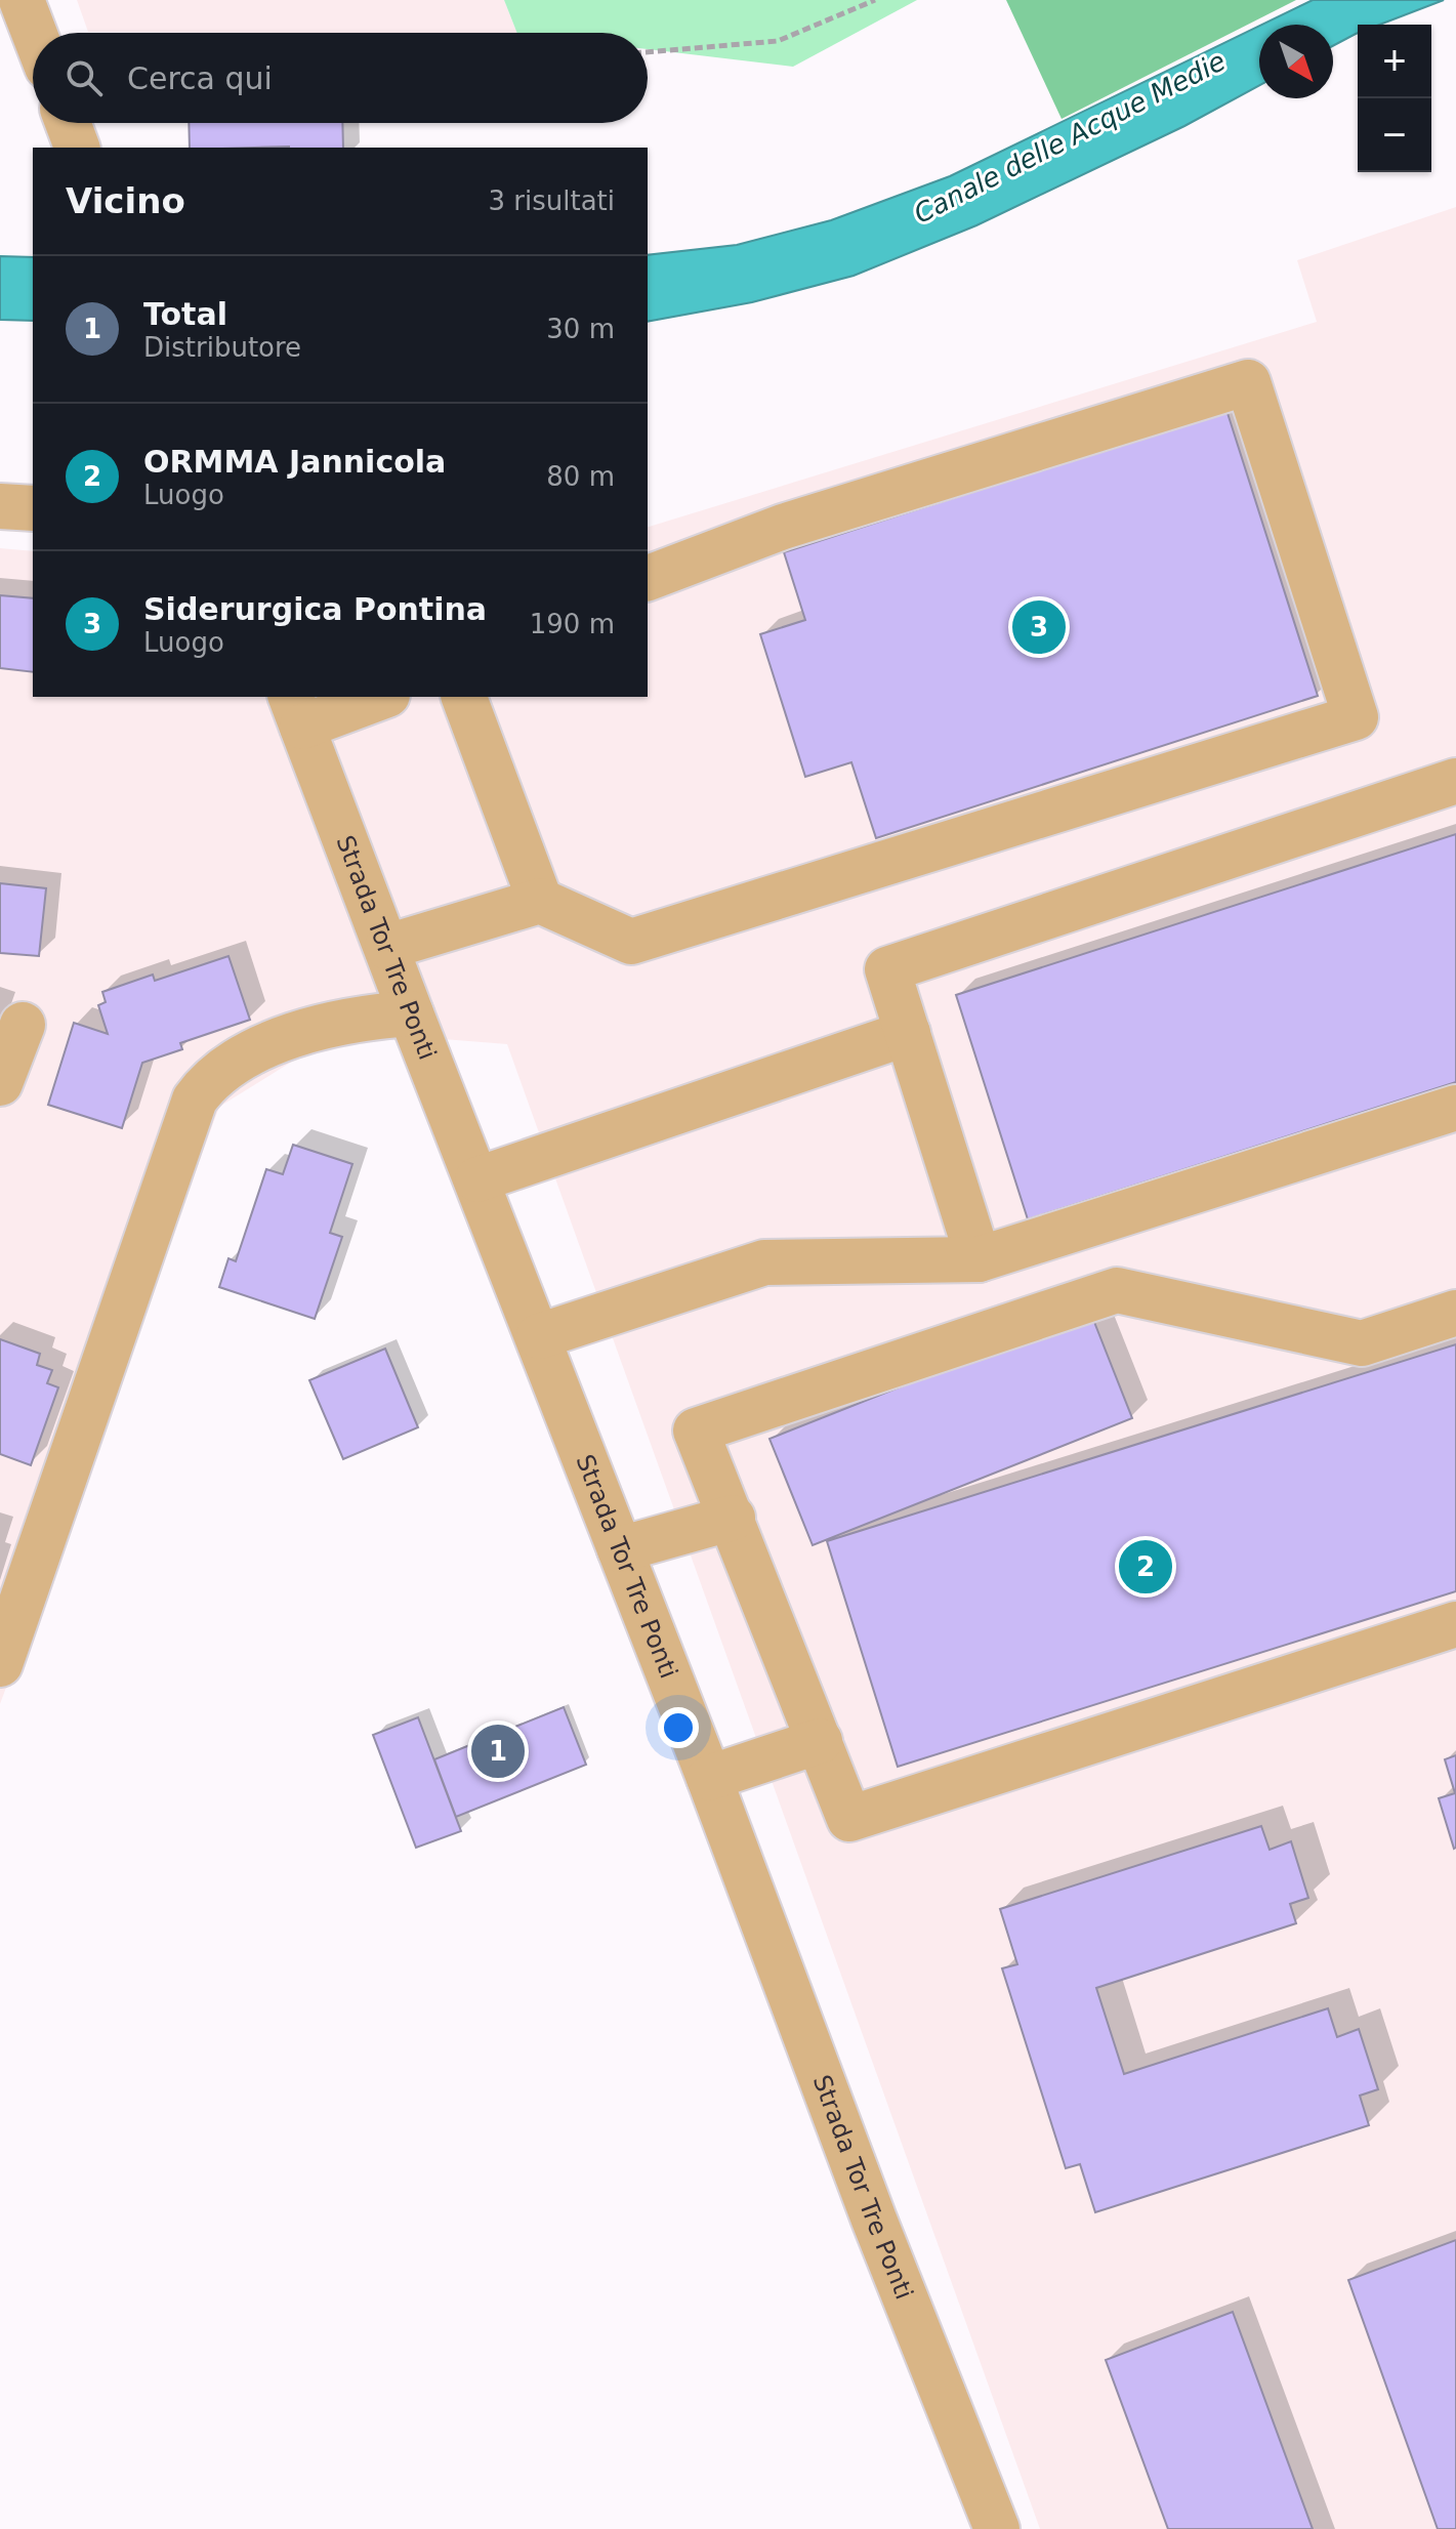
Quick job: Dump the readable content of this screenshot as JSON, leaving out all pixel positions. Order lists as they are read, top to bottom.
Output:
{
  "streets": {
    "street": ["Strada Tor Tre Ponti"]
  },
  "water": ["Canale delle Acque Medie"],
  "north": "bottom right",
  "page": {
    "map_buttons": ["+", "−"],
    "search": "Cerca qui",
    "heading": ["Vicino", "3 risultati"],
    "list": [
      {
        "mark": "1",
        "name": "Total",
        "note": "Distributore",
        "value": "30 m"
      },
      {
        "mark": "2",
        "name": "ORMMA Jannicola",
        "note": "Luogo",
        "value": "80 m"
      },
      {
        "mark": "3",
        "name": "Siderurgica Pontina",
        "note": "Luogo",
        "value": "190 m"
      }
    ],
    "pins": ["3", "2", "1"]
  }
}
